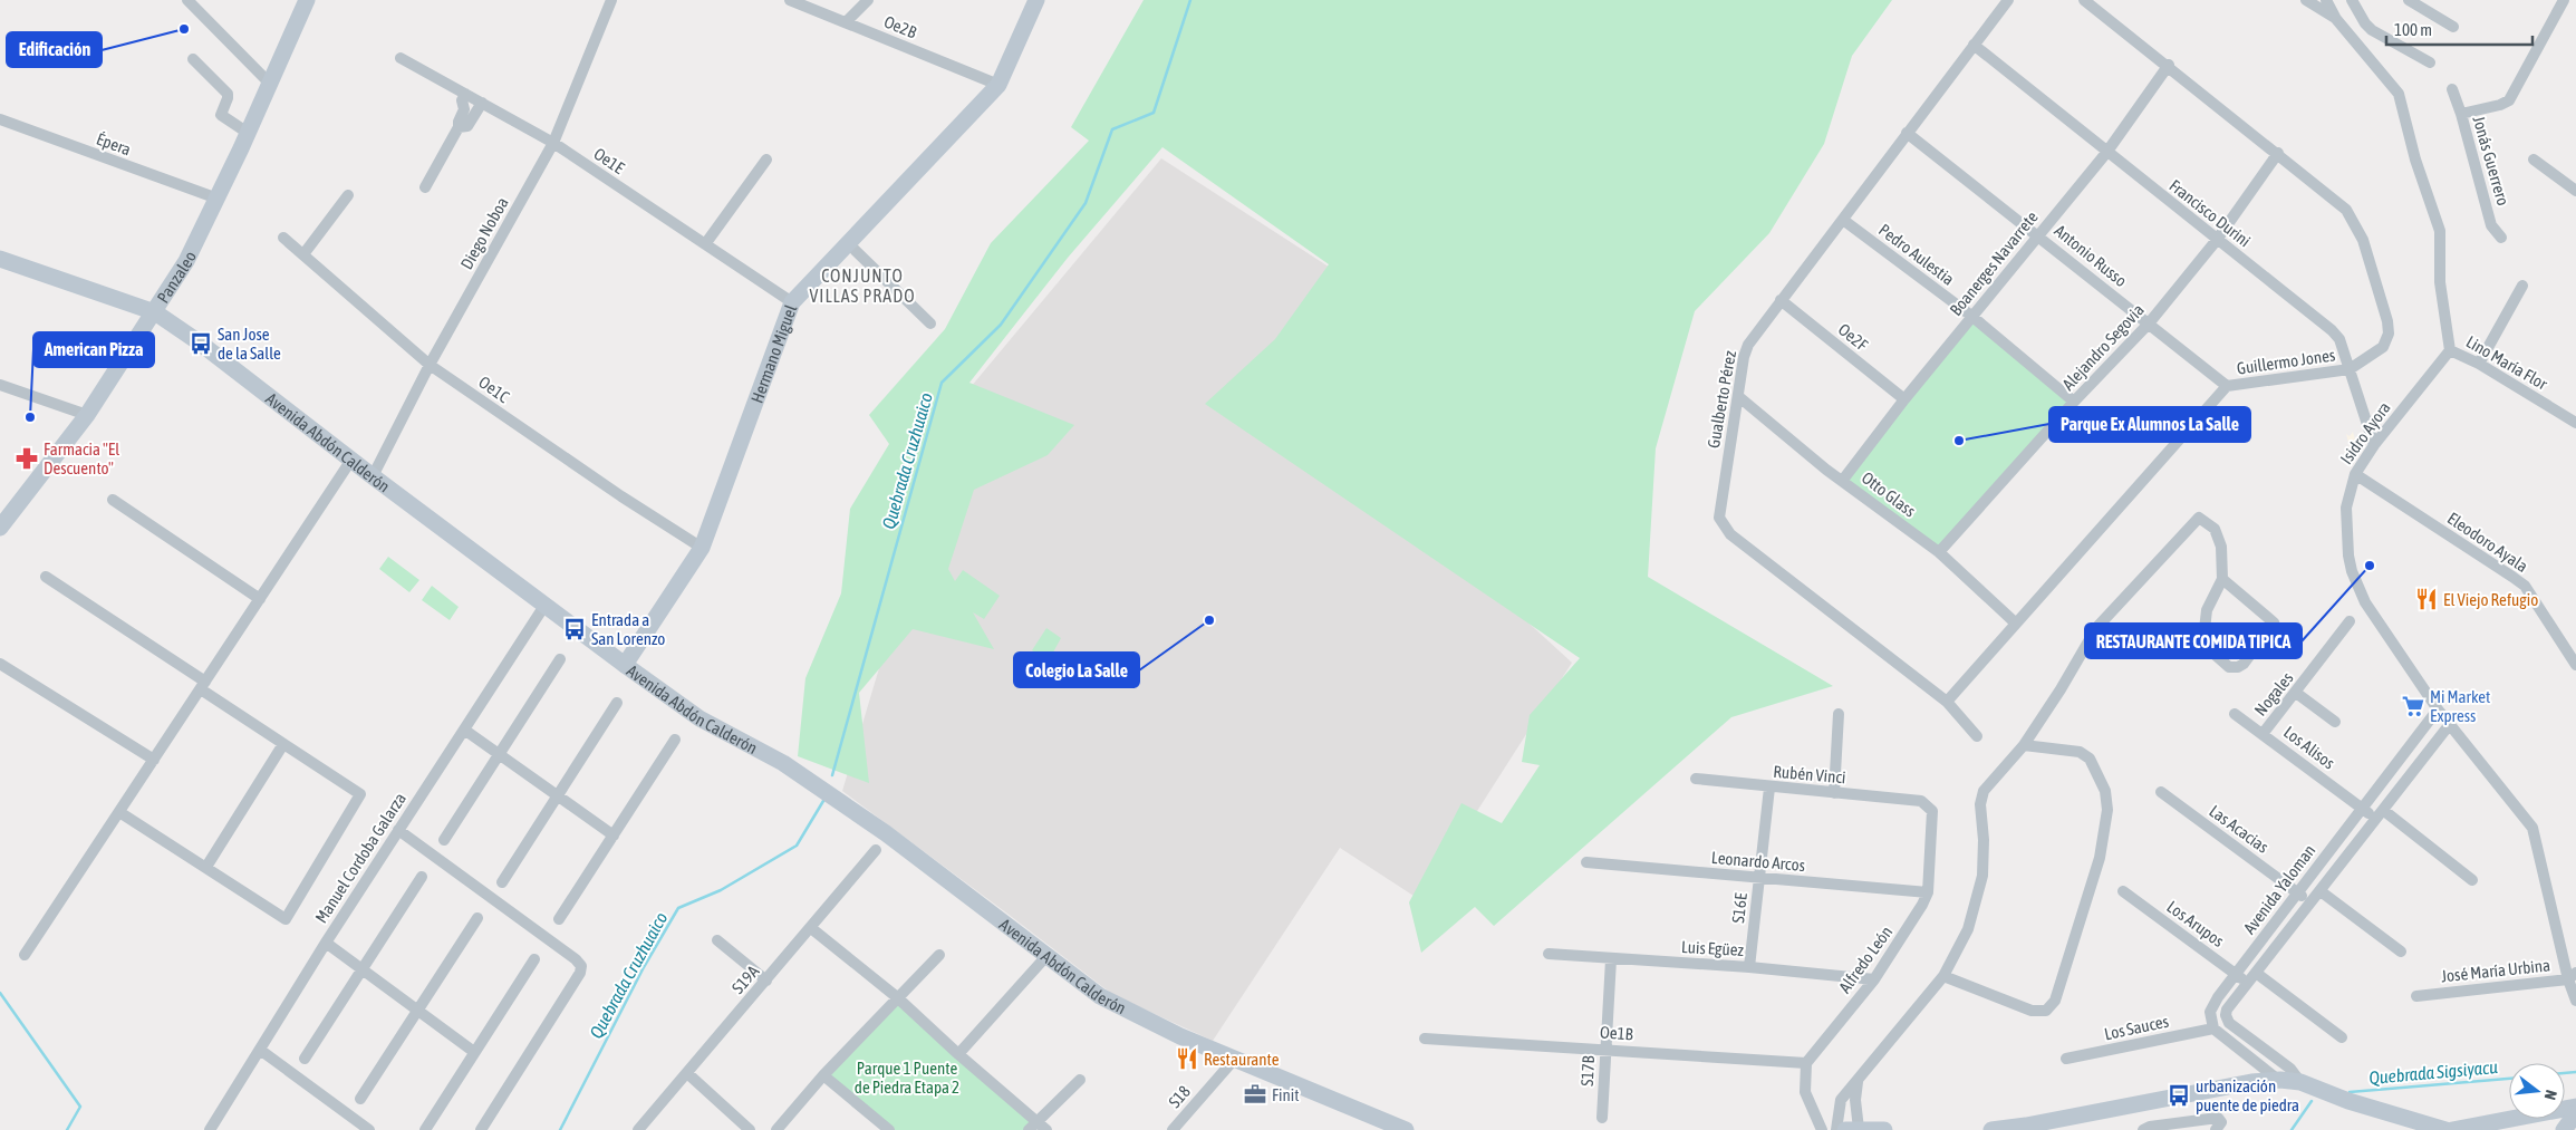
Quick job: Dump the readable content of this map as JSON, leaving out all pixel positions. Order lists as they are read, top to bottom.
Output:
{
  "streets": {
    "street": [
      "Oe2B",
      "Épera",
      "Oe1E",
      "Jonás Guerrero",
      "Francisco Durini",
      "Diego Noboa",
      "Pedro Aulestia",
      "Antonio Russo",
      "Boanerges Navarrete",
      "Panzaleo",
      "Oe2F",
      "Alejandro Segovia",
      "Hermano Miguel",
      "Guillermo Jones",
      "Lino María Flor",
      "Oe1C",
      "Gualberto Pérez",
      "Isidro Ayora",
      "Avenida Abdón Calderón",
      "Otto Glass",
      "Eleodoro Ayala",
      "Nogales",
      "Los Alisos",
      "Rubén Vinci",
      "Las Acacias",
      "Manuel Cordoba Galarza",
      "Leonardo Arcos",
      "Avenida Yaloman",
      "S16E",
      "Los Arupos",
      "Luis Egüez",
      "Alfredo León",
      "José María Urbina",
      "S19A",
      "Los Sauces",
      "Oe1B",
      "S17B",
      "S18"
    ]
  },
  "crossings": [
    ["Oe2B", "Hermano Miguel"],
    ["Épera", "Panzaleo"],
    ["Oe1E", "Diego Noboa"],
    ["Oe1E", "Hermano Miguel"],
    ["Francisco Durini", "Boanerges Navarrete"],
    ["Francisco Durini", "Alejandro Segovia"],
    ["Francisco Durini", "Guillermo Jones"],
    ["Francisco Durini", "Gualberto Pérez"],
    ["Francisco Durini", "Isidro Ayora"],
    ["Diego Noboa", "Oe1C"],
    ["Diego Noboa", "Avenida Abdón Calderón"],
    ["Pedro Aulestia", "Boanerges Navarrete"],
    ["Pedro Aulestia", "Alejandro Segovia"],
    ["Pedro Aulestia", "Gualberto Pérez"],
    ["Antonio Russo", "Boanerges Navarrete"],
    ["Antonio Russo", "Alejandro Segovia"],
    ["Antonio Russo", "Guillermo Jones"],
    ["Antonio Russo", "Gualberto Pérez"],
    ["Boanerges Navarrete", "Oe2F"],
    ["Boanerges Navarrete", "Guillermo Jones"],
    ["Boanerges Navarrete", "Otto Glass"],
    ["Panzaleo", "Avenida Abdón Calderón"],
    ["Oe2F", "Gualberto Pérez"],
    ["Alejandro Segovia", "Guillermo Jones"],
    ["Alejandro Segovia", "Otto Glass"],
    ["Hermano Miguel", "Oe1C"],
    ["Hermano Miguel", "Avenida Abdón Calderón"],
    ["Guillermo Jones", "Gualberto Pérez"],
    ["Guillermo Jones", "Otto Glass"],
    ["Lino María Flor", "Isidro Ayora"],
    ["Gualberto Pérez", "Otto Glass"],
    ["Isidro Ayora", "Eleodoro Ayala"],
    ["Isidro Ayora", "Avenida Yaloman"],
    ["Isidro Ayora", "José María Urbina"],
    ["Avenida Abdón Calderón", "Manuel Cordoba Galarza"],
    ["Avenida Abdón Calderón", "S18"],
    ["Nogales", "Los Alisos"],
    ["Los Alisos", "Avenida Yaloman"],
    ["Rubén Vinci", "S16E"],
    ["Rubén Vinci", "Alfredo León"],
    ["Las Acacias", "Avenida Yaloman"],
    ["Leonardo Arcos", "S16E"],
    ["Leonardo Arcos", "Alfredo León"],
    ["Avenida Yaloman", "Los Arupos"],
    ["Avenida Yaloman", "Los Sauces"],
    ["S16E", "Luis Egüez"],
    ["Luis Egüez", "Alfredo León"],
    ["Luis Egüez", "S17B"],
    ["Alfredo León", "Oe1B"],
    ["Oe1B", "S17B"]
  ],
  "districts": ["CONJUNTO VILLAS PRADO"],
  "water": ["Quebrada Cruzhuaico", "Quebrada Sigsiyacu"],
  "parks": ["Parque 1 Puente de Piedra Etapa 2"],
  "places": {
    "other": [
      "Edificación",
      "American Pizza",
      "Parque Ex Alumnos La Salle",
      "RESTAURANTE COMIDA TIPICA",
      "Colegio La Salle"
    ],
    "bus stop": ["San Jose de la Salle", "Entrada a San Lorenzo", "urbanización puente de piedra"],
    "pharmacy": ["Farmacia \"El Descuento\""],
    "restaurant": ["El Viejo Refugio", "Restaurante"],
    "supermarket": ["Mi Market Express"],
    "office": ["Finit"]
  },
  "scale_bar": "100 m",
  "north": "right"
}
